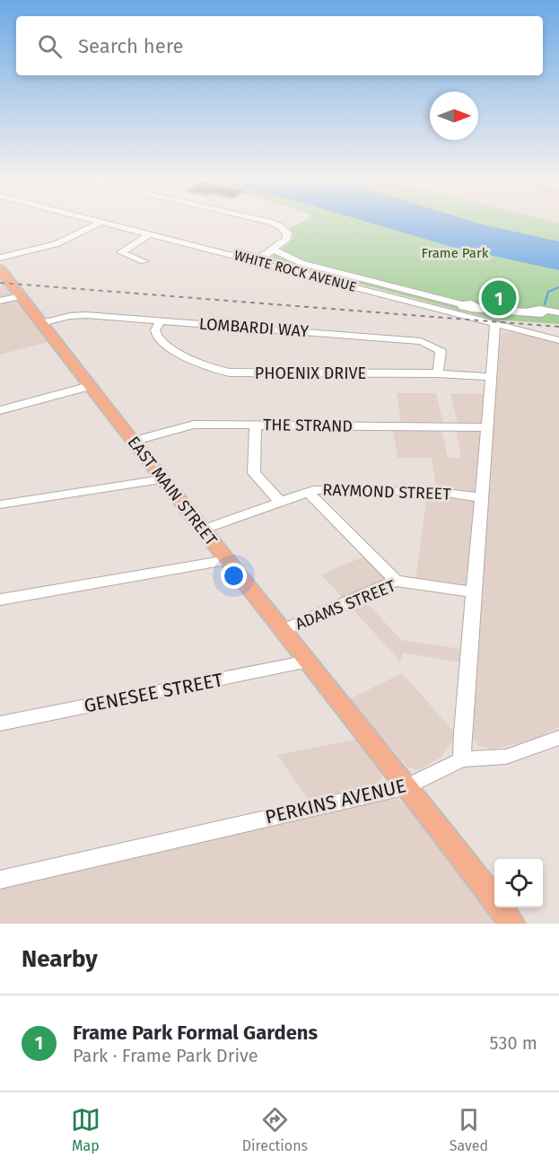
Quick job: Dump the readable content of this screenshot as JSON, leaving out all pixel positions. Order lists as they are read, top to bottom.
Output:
{
  "streets": {
    "main road": ["EAST MAIN STREET"],
    "street": [
      "WHITE ROCK AVENUE",
      "LOMBARDI WAY",
      "PHOENIX DRIVE",
      "THE STRAND",
      "RAYMOND STREET",
      "ADAMS STREET",
      "GENESEE STREET",
      "PERKINS AVENUE"
    ]
  },
  "crossings": [
    ["LOMBARDI WAY", "PHOENIX DRIVE"],
    ["LOMBARDI WAY", "EAST MAIN STREET"],
    ["THE STRAND", "EAST MAIN STREET"],
    ["EAST MAIN STREET", "RAYMOND STREET"],
    ["EAST MAIN STREET", "ADAMS STREET"],
    ["EAST MAIN STREET", "GENESEE STREET"],
    ["EAST MAIN STREET", "PERKINS AVENUE"]
  ],
  "parks": ["Frame Park"],
  "north": "right",
  "page": {
    "search": "Search here",
    "pins": "1",
    "heading": "Nearby",
    "list": [
      {
        "mark": "1",
        "name": "Frame Park Formal Gardens",
        "note": "Park · Frame Park Drive",
        "value": "530 m"
      }
    ],
    "nav": ["Map", "Directions", "Saved"]
  }
}
